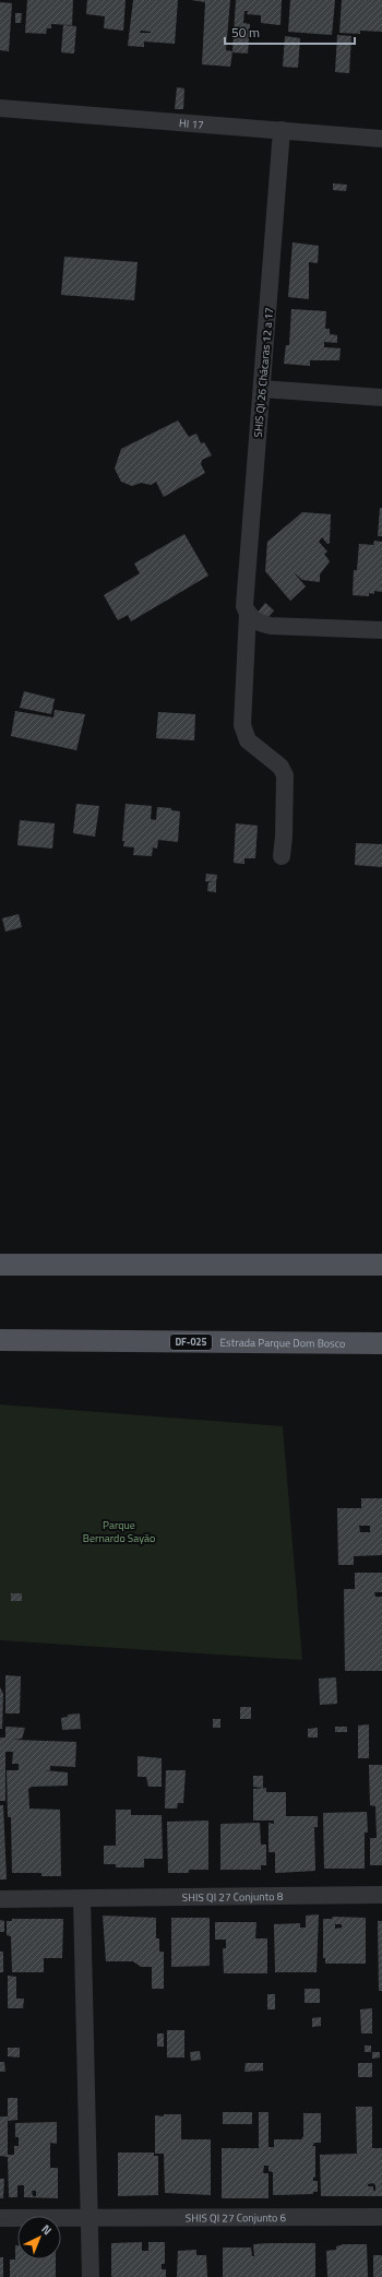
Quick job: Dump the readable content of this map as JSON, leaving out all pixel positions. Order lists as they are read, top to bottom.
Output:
{
  "streets": {
    "main road": ["DF-025", "Estrada Parque Dom Bosco"],
    "street": [
      "HI 17",
      "SHIS QI 26 Chácaras 12 a 17",
      "SHIS QI 27 Conjunto 8",
      "SHIS QI 27 Conjunto 6"
    ]
  },
  "crossings": [
    ["HI 17", "SHIS QI 26 Chácaras 12 a 17"]
  ],
  "parks": ["Parque Bernardo Sayão"],
  "scale_bar": "50 m",
  "north": "top right"
}
